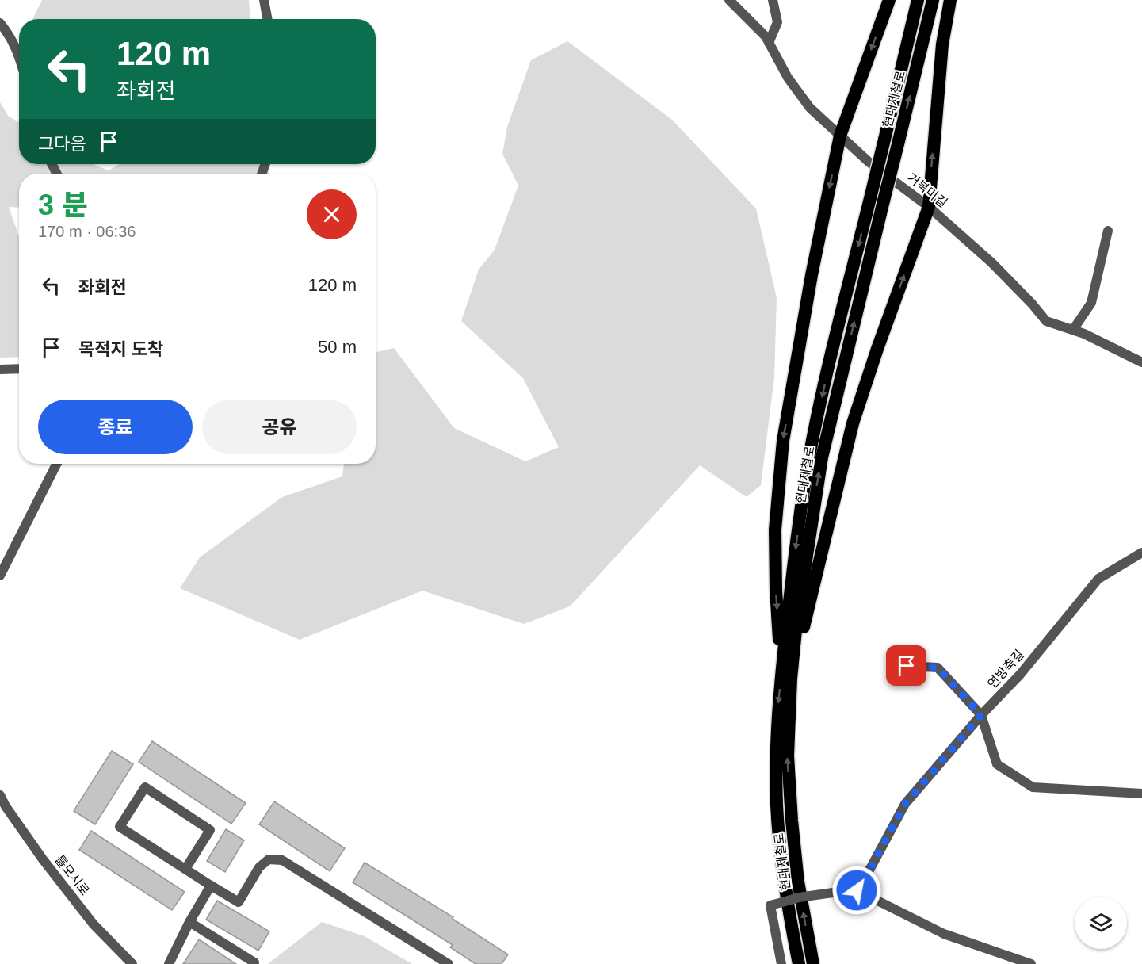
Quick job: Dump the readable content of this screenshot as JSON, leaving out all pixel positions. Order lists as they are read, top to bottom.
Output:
{
  "streets": {
    "highway": ["현대제철로"],
    "street": ["거북미길", "연방축길", "틀모시로"]
  },
  "page": {
    "turn": ["120 m", "좌회전"],
    "then": "그다음",
    "heading": ["3 분", "170 m · 06:36"],
    "list": [
      {
        "name": "좌회전",
        "value": "120 m"
      },
      {
        "name": "목적지 도착",
        "value": "50 m"
      }
    ],
    "buttons": ["종료", "공유"]
  }
}
